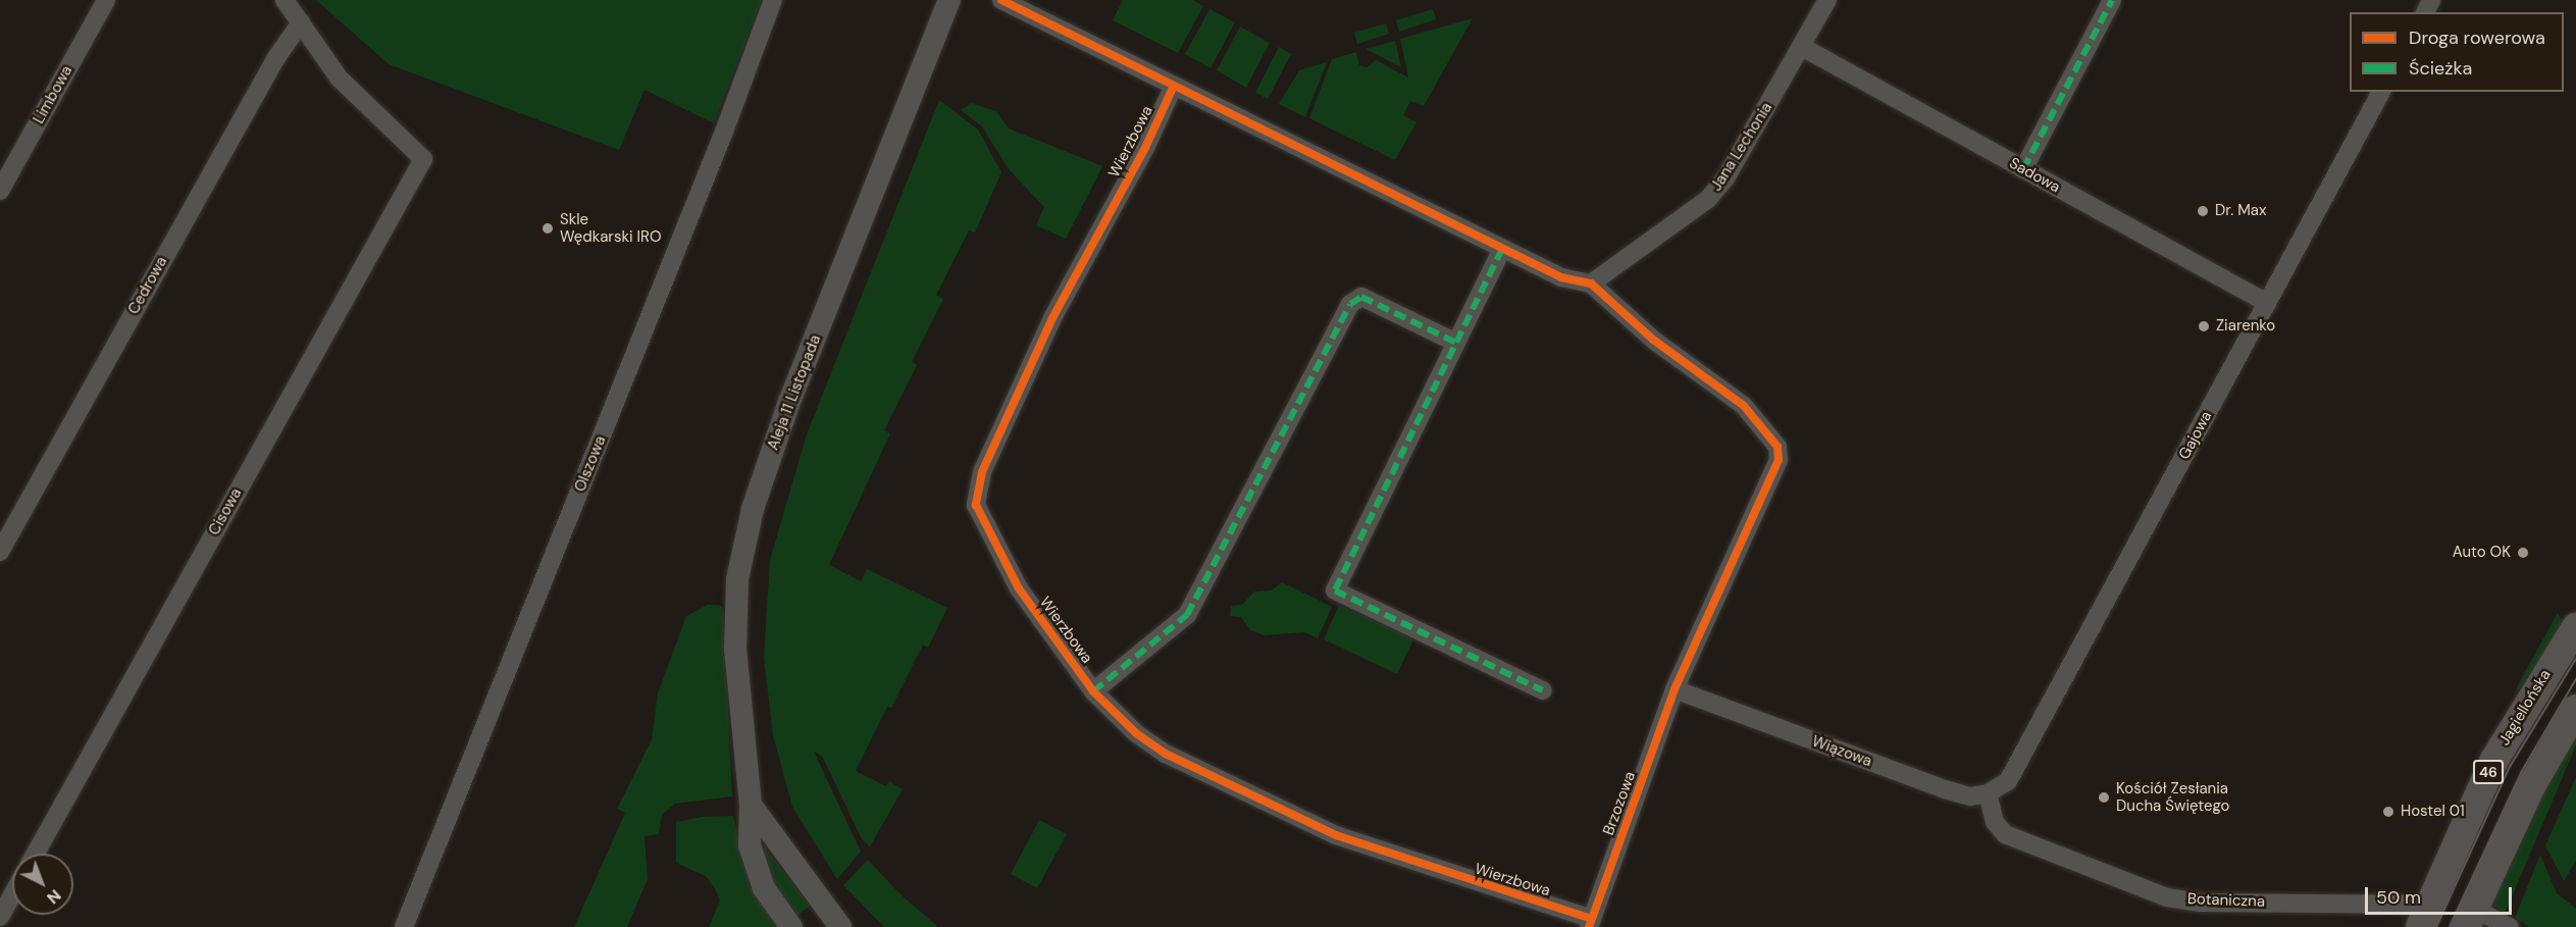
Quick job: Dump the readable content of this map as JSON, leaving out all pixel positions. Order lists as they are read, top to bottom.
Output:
{
  "streets": {
    "main road": ["Jagiellońska", "46"],
    "street": [
      "Limbowa",
      "Wierzbowa",
      "Jana Lechonia",
      "Sadowa",
      "Cedrowa",
      "Aleja 11 Listopada",
      "Gajowa",
      "Olszowa",
      "Cisowa",
      "Wiązowa",
      "Brzozowa",
      "Botaniczna"
    ]
  },
  "crossings": [
    ["Wierzbowa", "Brzozowa"],
    ["Jana Lechonia", "Sadowa"],
    ["Jana Lechonia", "Brzozowa"],
    ["Sadowa", "Gajowa"],
    ["Cedrowa", "Cisowa"],
    ["Gajowa", "Wiązowa"],
    ["Gajowa", "Botaniczna"],
    ["Jagiellońska", "Botaniczna"],
    ["Wiązowa", "Brzozowa"],
    ["Wiązowa", "Botaniczna"]
  ],
  "places": [
    "Dr. Max",
    "Skle Wędkarski IRO",
    "Ziarenko",
    "Auto OK",
    "Kościół Zesłania Ducha Świętego",
    "Hostel 01"
  ],
  "legend": ["Droga rowerowa", "Ścieżka"],
  "scale_bar": "50 m",
  "north": "bottom right"
}
